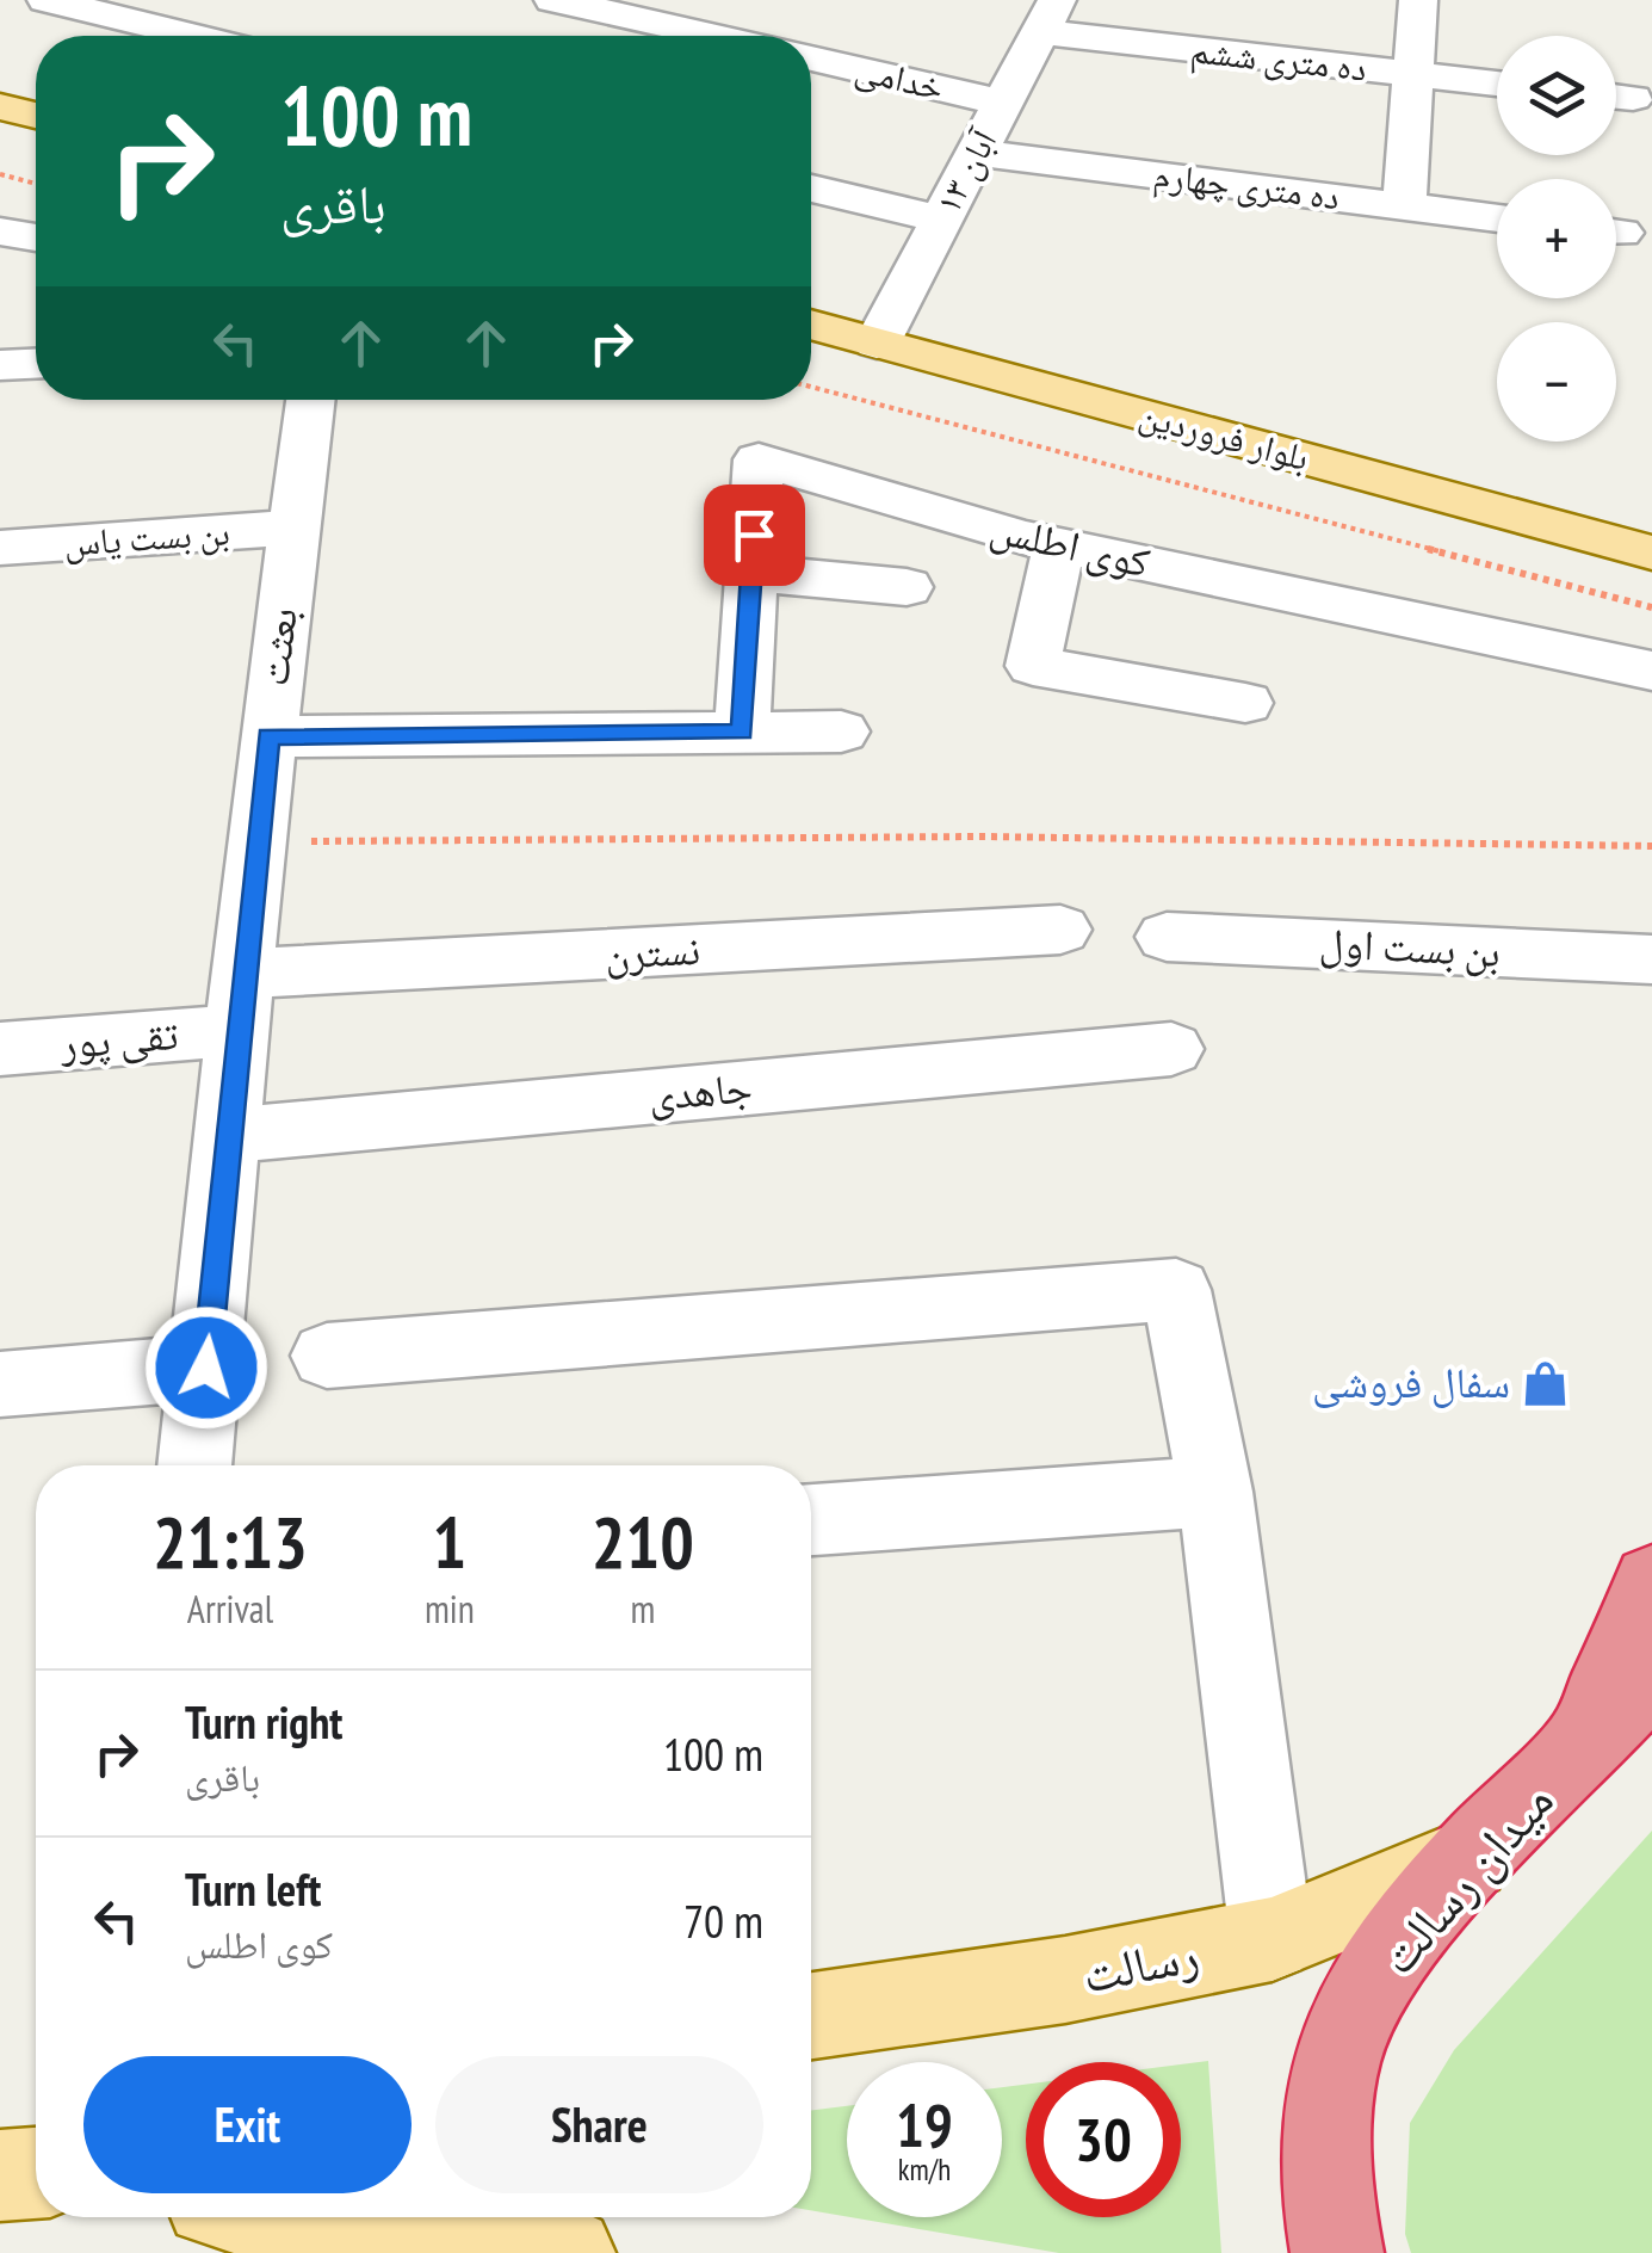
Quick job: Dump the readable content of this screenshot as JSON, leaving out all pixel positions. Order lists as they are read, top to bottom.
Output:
{
  "streets": {
    "highway": ["میدان رسالت"],
    "main road": ["بلوار فروردین", "رسالت"],
    "street": [
      "ده متری ششم",
      "خدامی",
      "۱۳ آبان",
      "ده متری چهارم",
      "بن بست یاس",
      "کوی اطلس",
      "بعثت",
      "بن بست اول",
      "نسترن",
      "تقی پور",
      "جاهدی"
    ]
  },
  "crossings": [
    ["ده متری ششم", "۱۳ آبان"],
    ["خدامی", "۱۳ آبان"],
    ["۱۳ آبان", "ده متری چهارم"],
    ["۱۳ آبان", "بلوار فروردین"],
    ["بن بست یاس", "بعثت"],
    ["بعثت", "نسترن"],
    ["بعثت", "تقی پور"],
    ["بعثت", "جاهدی"],
    ["نسترن", "تقی پور"],
    ["میدان رسالت", "رسالت"]
  ],
  "places": {
    "shop": ["سفال فروشی"]
  },
  "page": {
    "map_buttons": ["+", "−"],
    "turn": ["100 m", "باقری"],
    "eta": [
      "21:13",
      "Arrival",
      "1",
      "min",
      "210",
      "m"
    ],
    "list": [
      {
        "name": "Turn right",
        "note": "باقری",
        "value": "100 m"
      },
      {
        "name": "Turn left",
        "note": "کوی اطلس",
        "value": "70 m"
      }
    ],
    "buttons": ["Exit", "Share"],
    "speed": "19 km/h",
    "limit": "30"
  }
}
